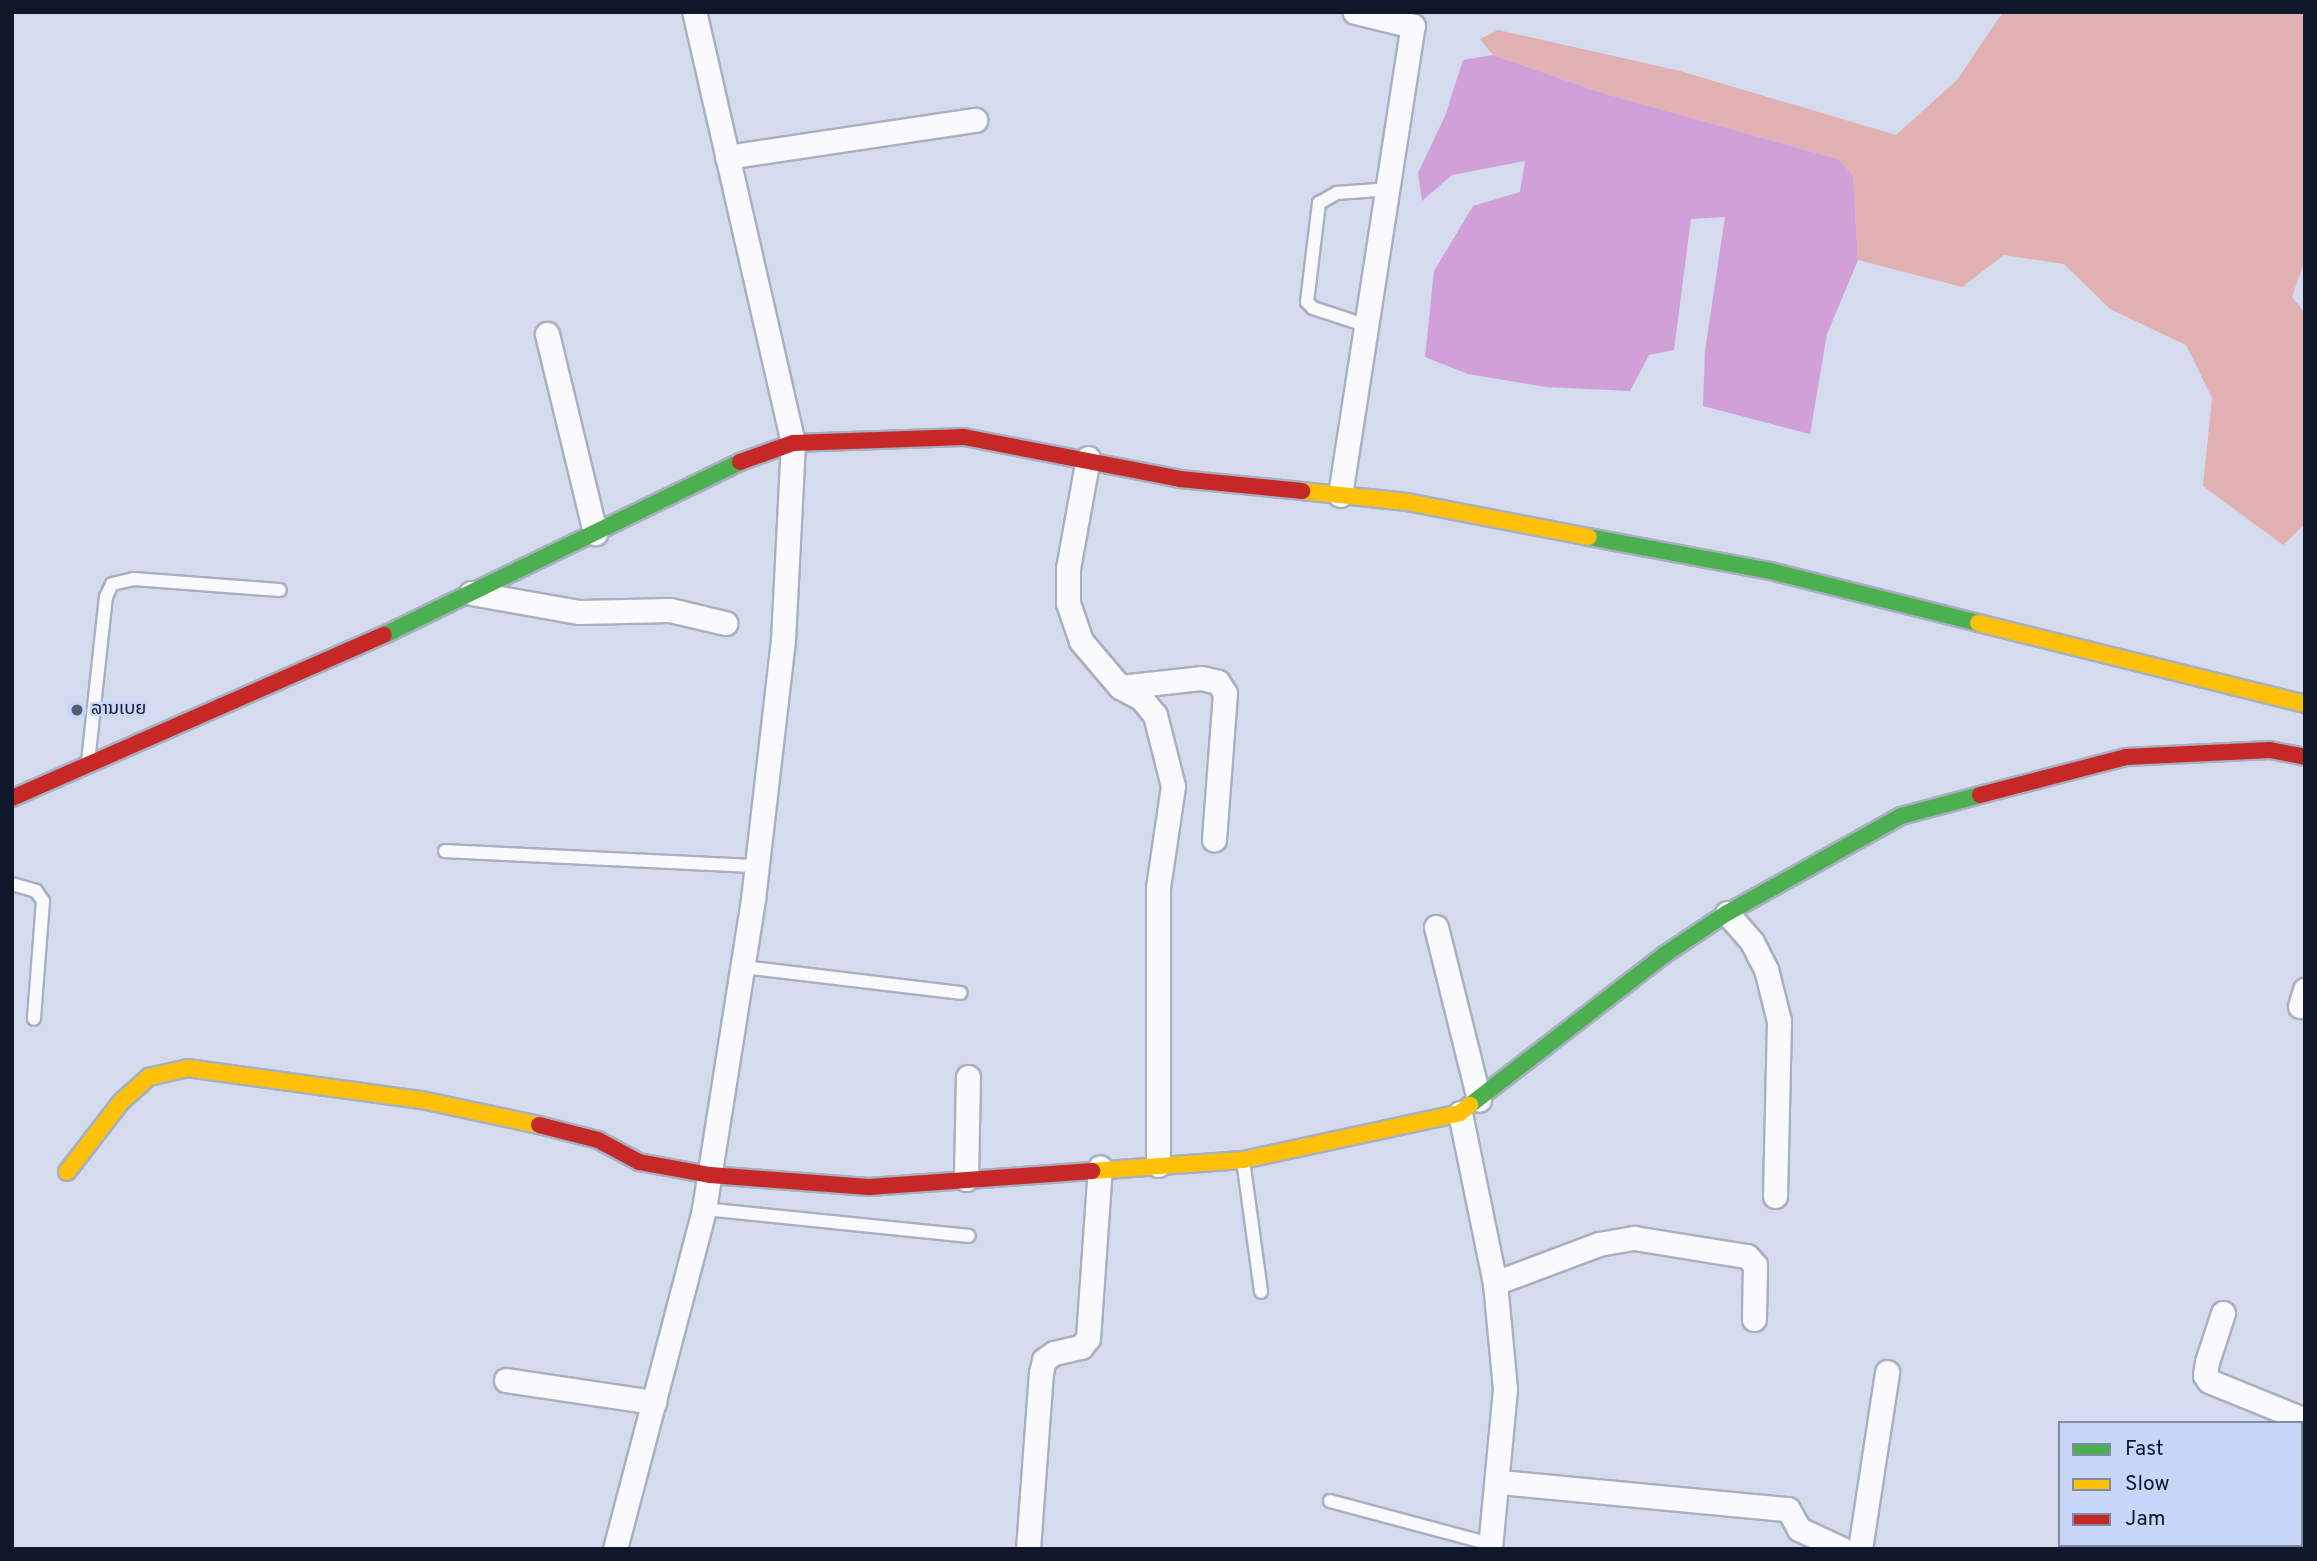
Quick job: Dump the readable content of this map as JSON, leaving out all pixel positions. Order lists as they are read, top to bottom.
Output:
{
  "places": ["ລານເບຍ"],
  "legend": ["Fast", "Slow", "Jam"]
}
